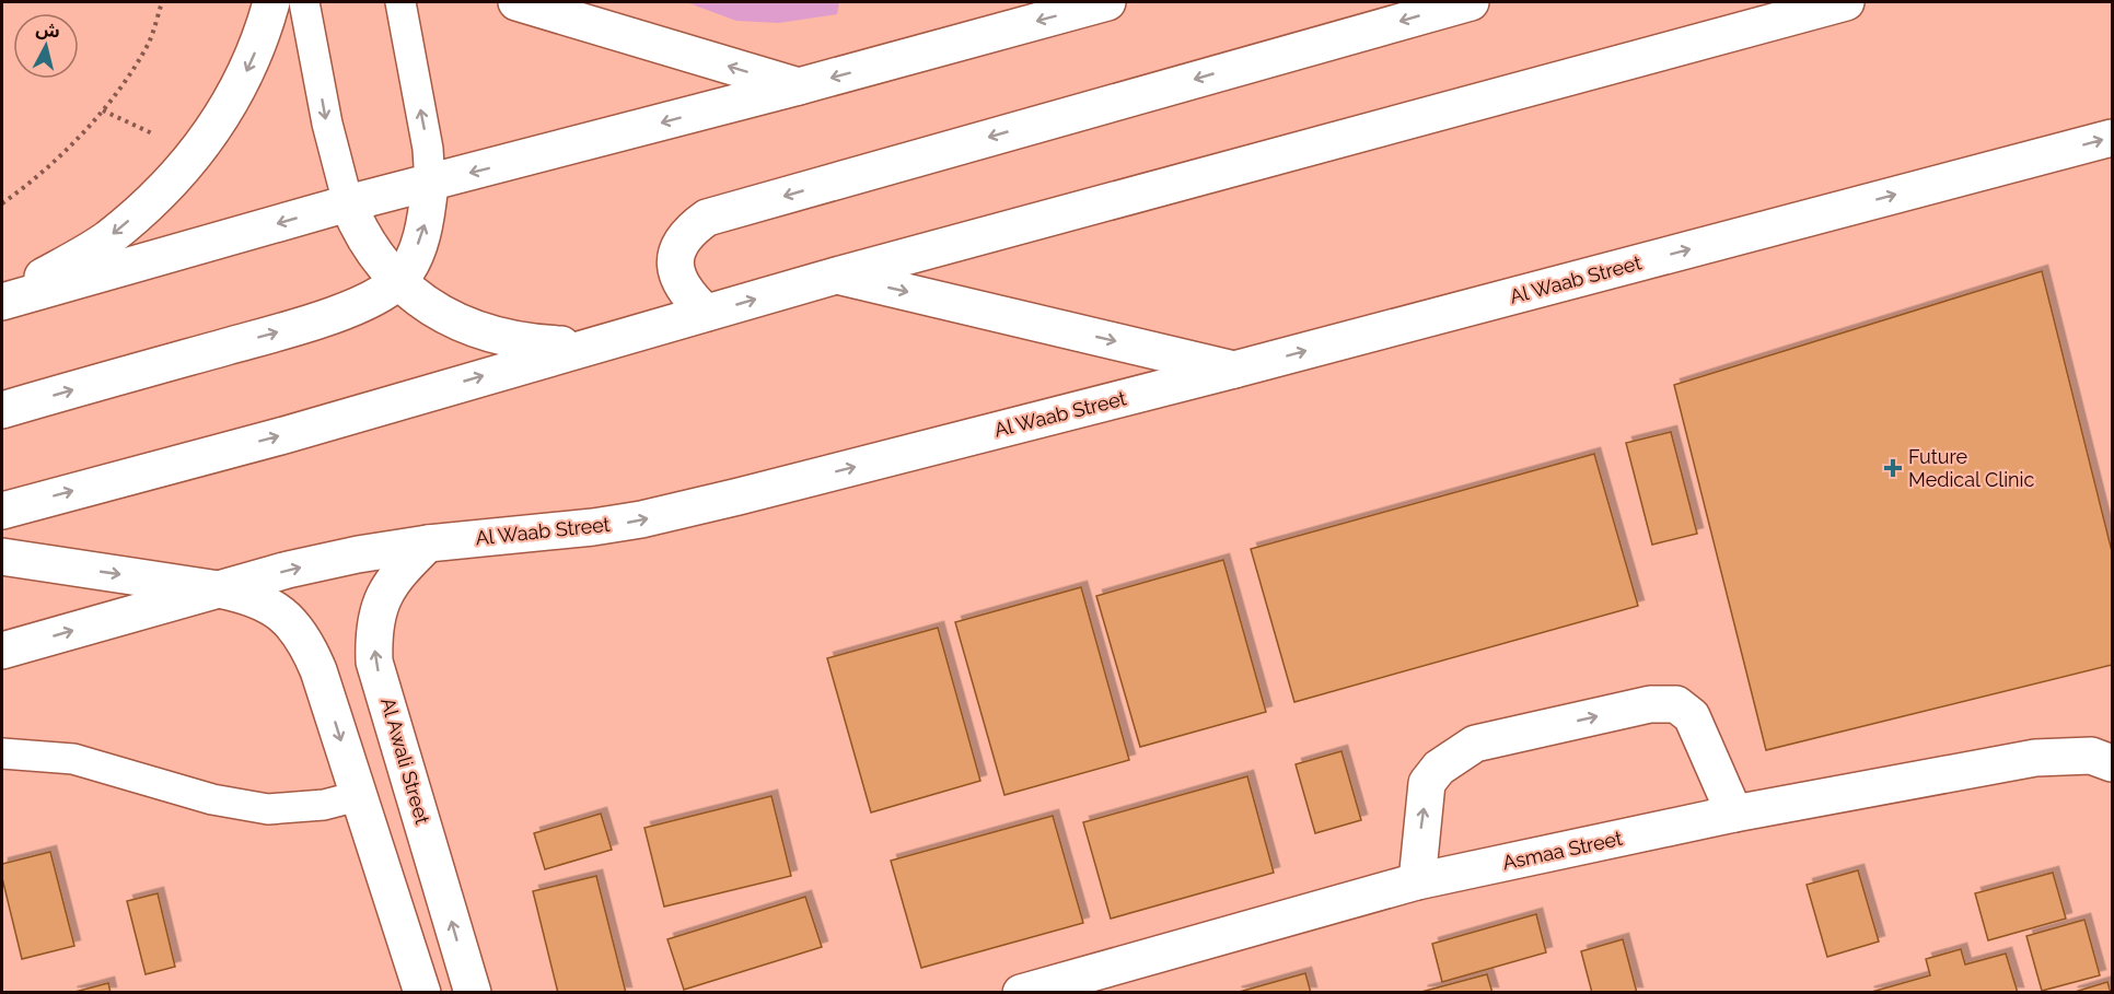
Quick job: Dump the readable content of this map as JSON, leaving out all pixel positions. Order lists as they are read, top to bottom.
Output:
{
  "streets": {
    "main road": ["Al Waab Street", "Al Awali Street", "Asmaa Street"]
  },
  "crossings": [
    ["Al Waab Street", "Al Awali Street"]
  ],
  "places": {
    "health": ["Future Medical Clinic"]
  },
  "north": "top"
}
